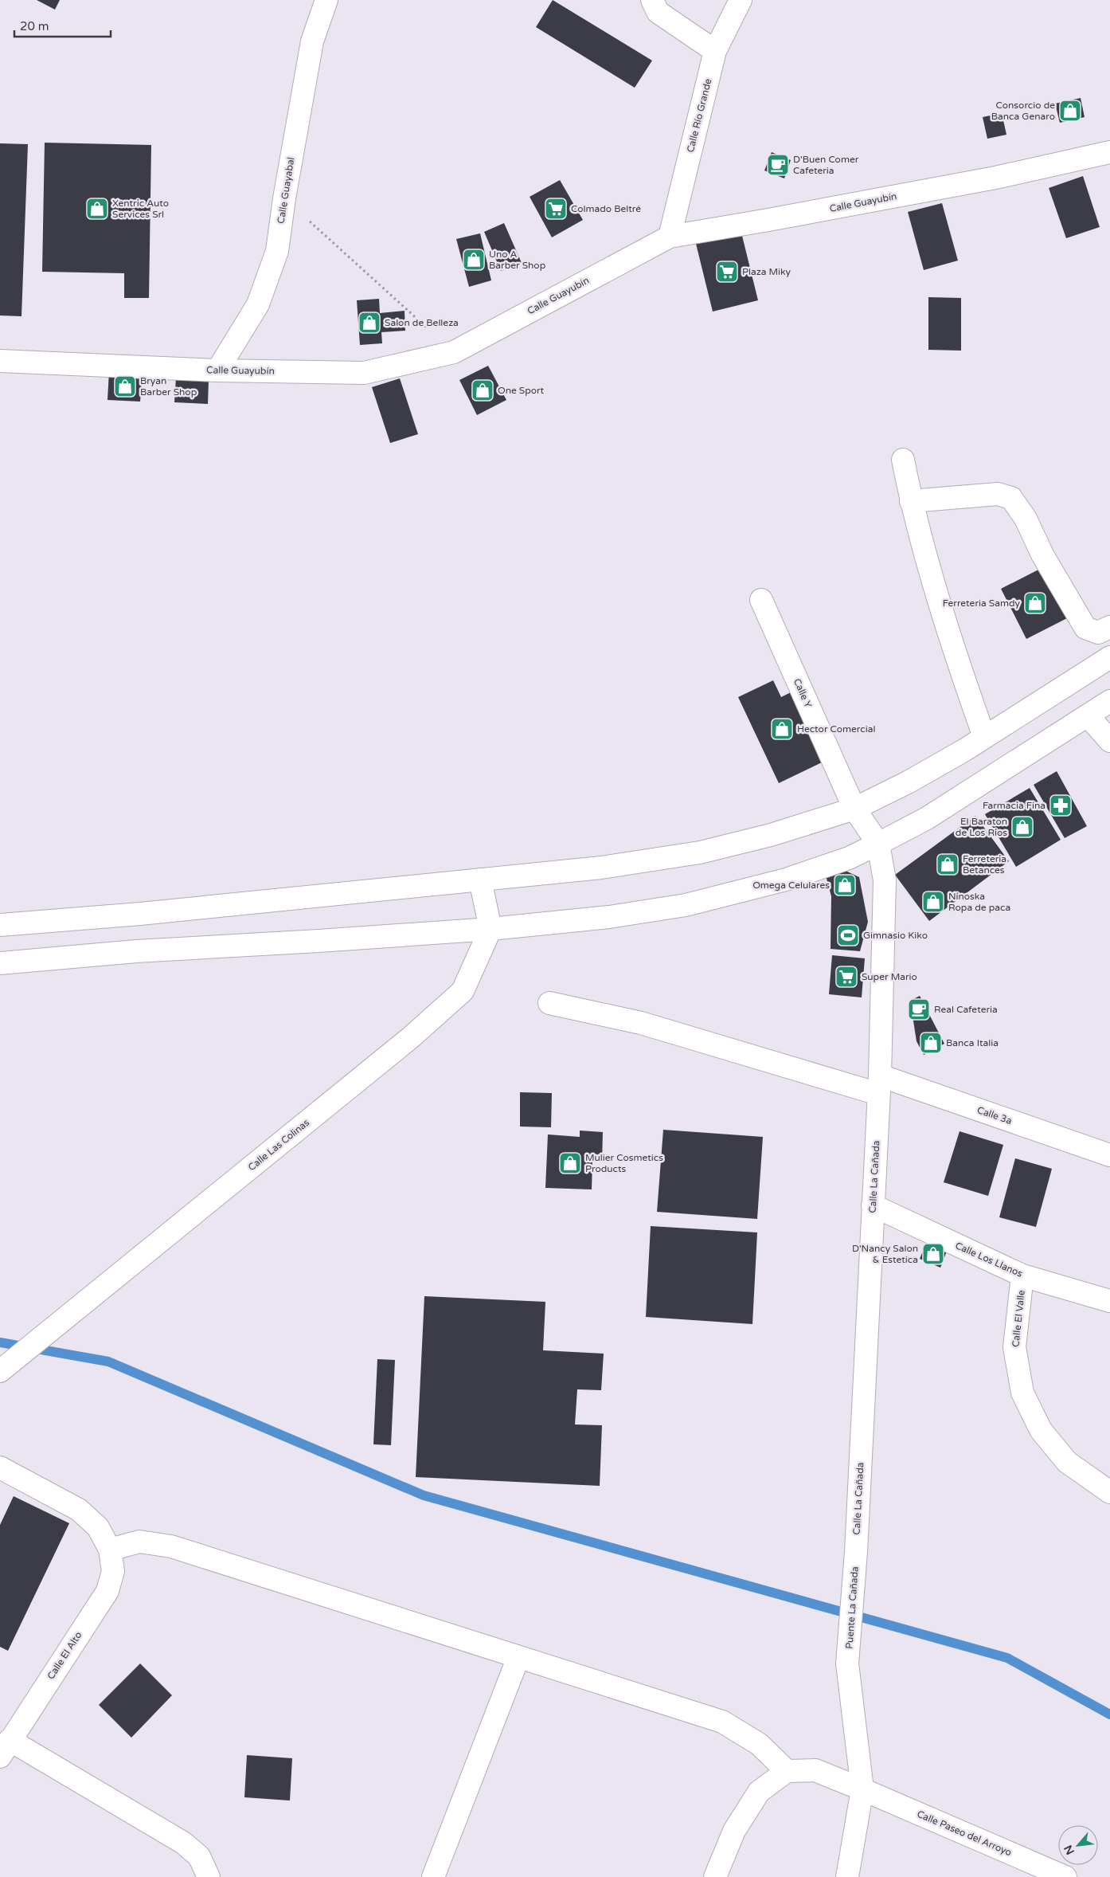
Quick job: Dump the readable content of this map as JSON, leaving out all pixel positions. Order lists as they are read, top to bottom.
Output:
{
  "streets": {
    "street": [
      "Calle Río Grande",
      "Calle Guayabal",
      "Calle Guayubín",
      "Calle Y",
      "Calle 3a",
      "Calle Las Colinas",
      "Calle La Cañada",
      "Calle Los Llanos",
      "Calle El Valle",
      "Puente La Cañada",
      "Calle El Alto",
      "Calle Paseo del Arroyo"
    ]
  },
  "crossings": [
    ["Calle Río Grande", "Calle Guayubín"],
    ["Calle Guayabal", "Calle Guayubín"],
    ["Calle Y", "Calle La Cañada"],
    ["Calle 3a", "Calle La Cañada"],
    ["Calle La Cañada", "Calle Los Llanos"],
    ["Calle La Cañada", "Puente La Cañada"],
    ["Calle Los Llanos", "Calle El Valle"],
    ["Puente La Cañada", "Calle Paseo del Arroyo"]
  ],
  "places": {
    "shop": [
      "Consorcio de Banca Genaro",
      "Xentric Auto Services Srl",
      "Uno A Barber Shop",
      "Salon de Belleza",
      "Bryan Barber Shop",
      "One Sport",
      "Ferreteria Samdy",
      "Hector Comercial",
      "El Baraton de Los Rios",
      "Ferreteria Betances",
      "Omega Celulares",
      "Ninoska Ropa de paca",
      "Banca Italia",
      "Mulier Cosmetics Products",
      "D'Nancy Salon & Estetica"
    ],
    "cafe": ["D'Buen Comer Cafeteria", "Real Cafeteria"],
    "supermarket": ["Colmado Beltré", "Plaza Miky", "Super Mario"],
    "pharmacy": ["Farmacia Fina"],
    "sports": ["Gimnasio Kiko"]
  },
  "scale_bar": "20 m",
  "north": "bottom left"
}
